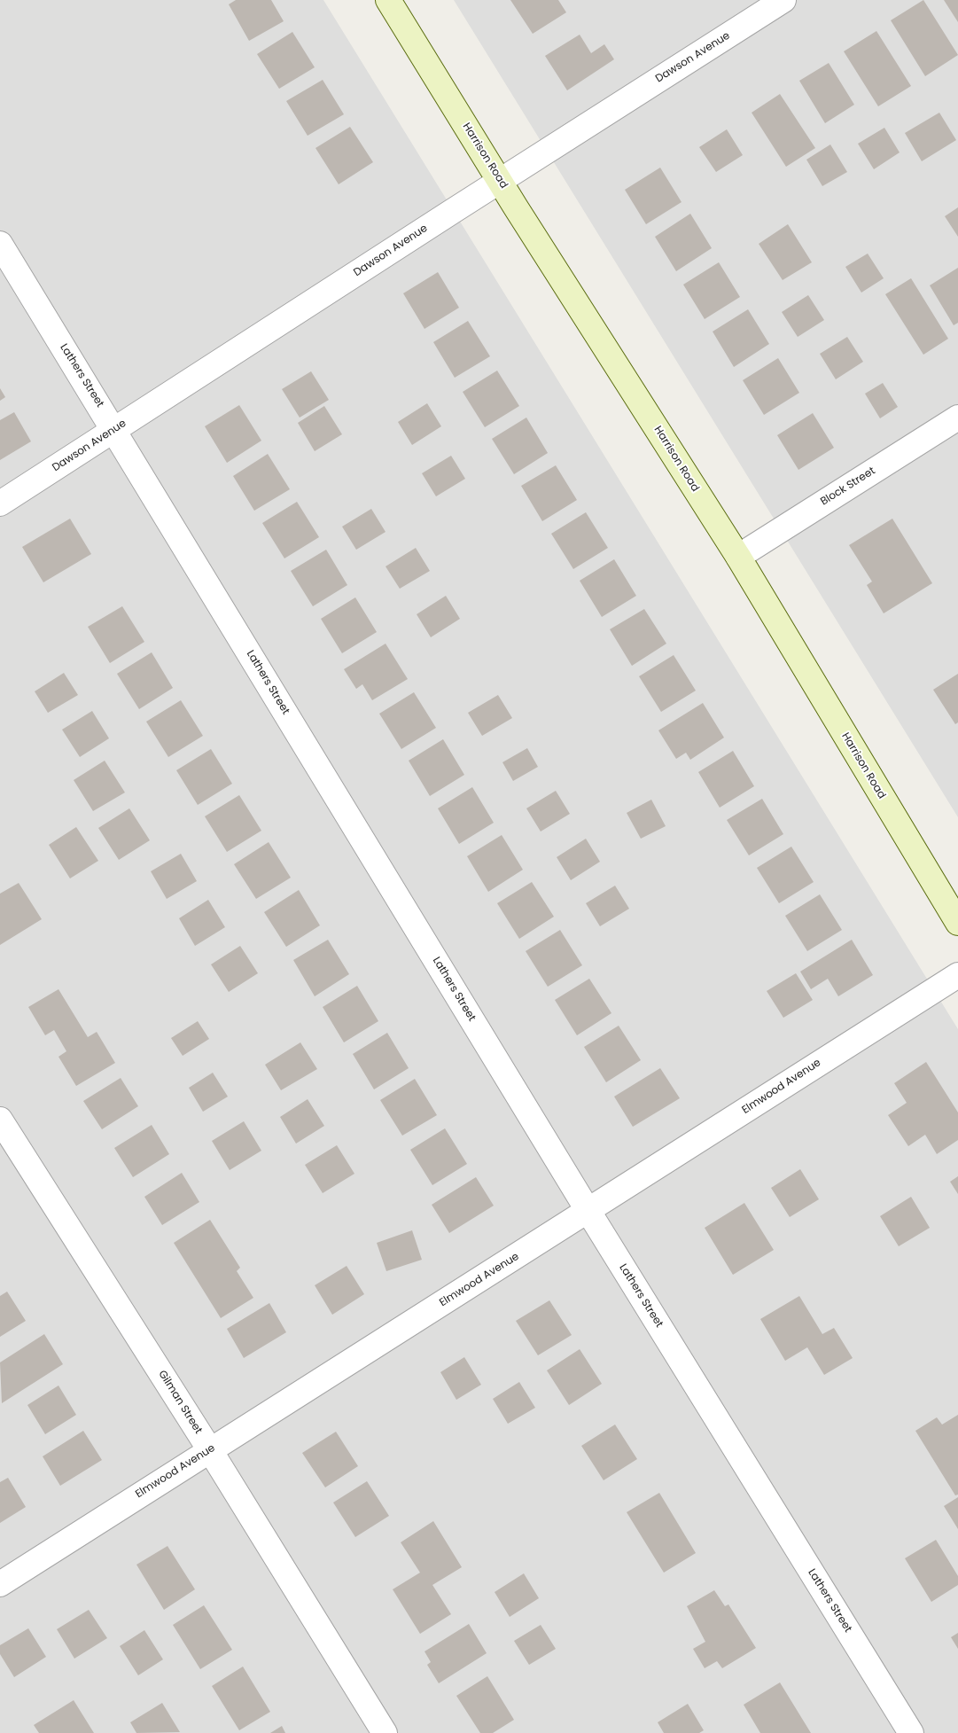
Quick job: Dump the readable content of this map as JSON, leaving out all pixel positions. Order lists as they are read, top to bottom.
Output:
{
  "streets": {
    "street": [
      "Dawson Avenue",
      "Harrison Road",
      "Lathers Street",
      "Block Street",
      "Elmwood Avenue",
      "Gilman Street"
    ]
  },
  "crossings": [
    ["Dawson Avenue", "Harrison Road"],
    ["Dawson Avenue", "Lathers Street"],
    ["Harrison Road", "Block Street"],
    ["Lathers Street", "Elmwood Avenue"],
    ["Elmwood Avenue", "Gilman Street"]
  ]
}
